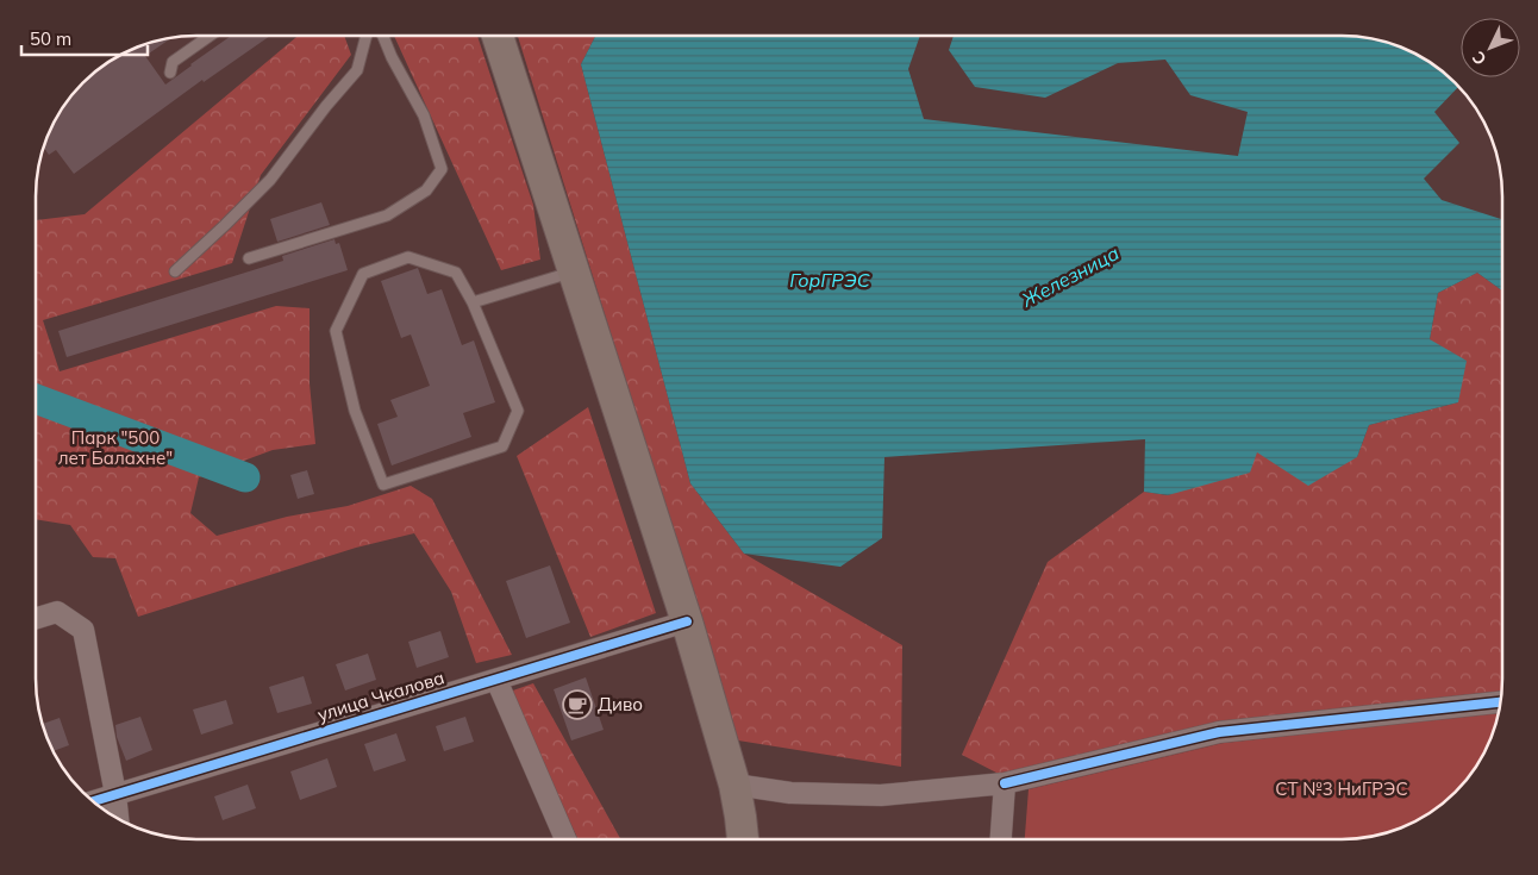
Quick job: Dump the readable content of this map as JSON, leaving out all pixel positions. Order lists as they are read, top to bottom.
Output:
{
  "streets": {
    "street": ["улица Чкалова"]
  },
  "water": ["Железница", "ГорГРЭС"],
  "parks": ["Парк \"500 лет Балахне\"", "СТ №3 НиГРЭС"],
  "places": {
    "cafe": ["Диво"]
  },
  "scale_bar": "50 m",
  "north": "bottom left"
}
